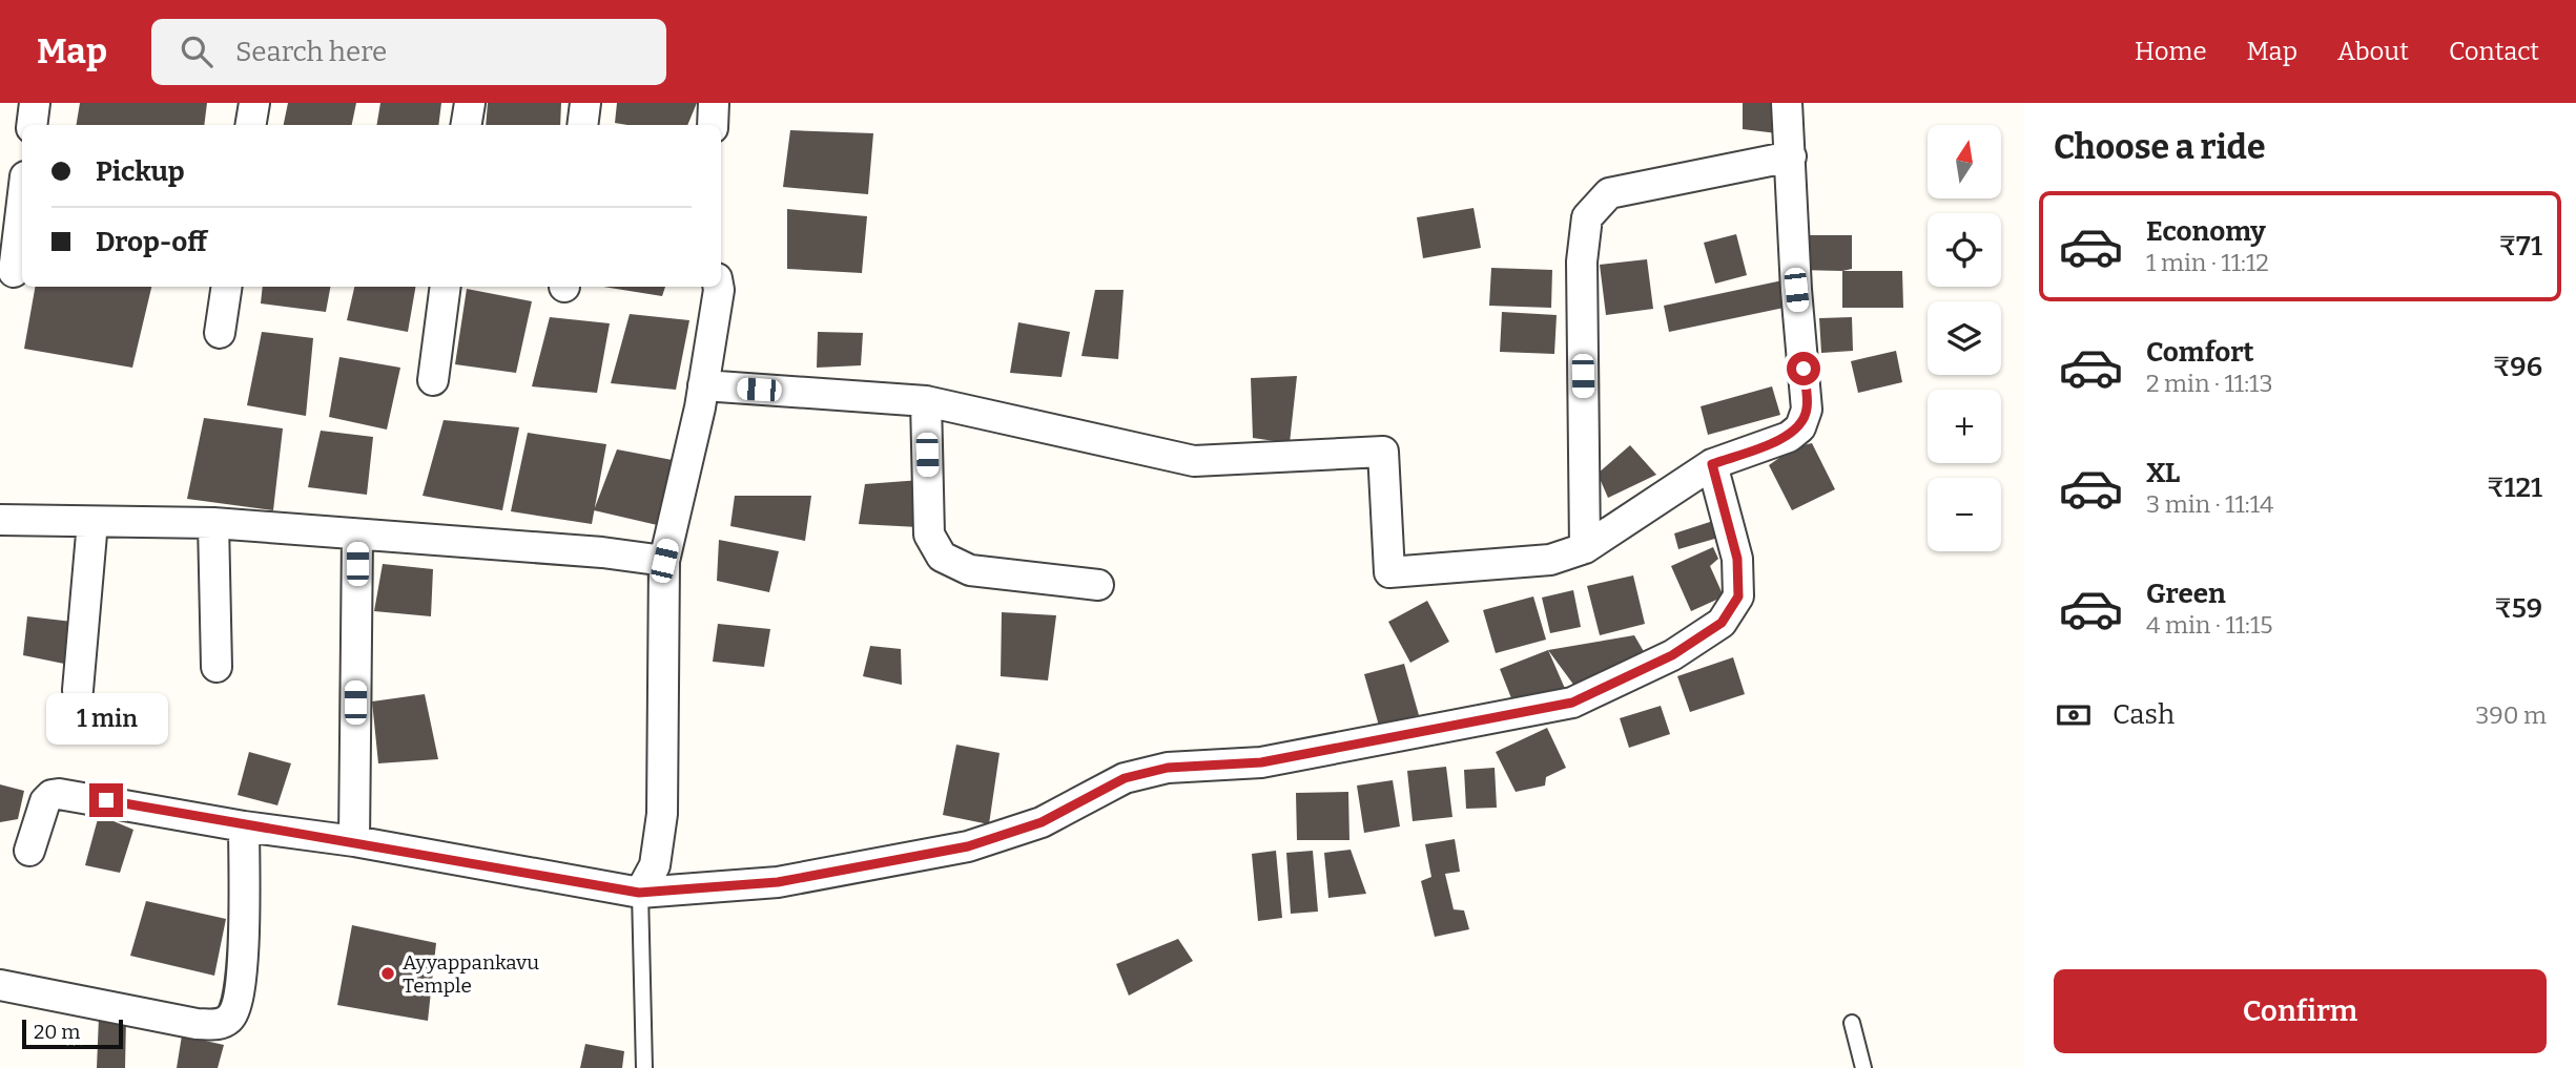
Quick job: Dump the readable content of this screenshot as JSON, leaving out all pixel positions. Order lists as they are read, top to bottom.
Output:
{
  "places": ["Ayyappankavu Temple"],
  "scale_bar": "20 m",
  "north": "top",
  "page": {
    "header": "Map",
    "search": "Search here",
    "nav": [
      "Home",
      "Map",
      "About",
      "Contact"
    ],
    "heading": "Choose a ride",
    "map_buttons": ["+", "−"],
    "banner": ["Pickup", "Drop-off"],
    "list": [
      {
        "name": "Economy",
        "note": "1 min · 11:12",
        "value": "₹71"
      },
      {
        "name": "Comfort",
        "note": "2 min · 11:13",
        "value": "₹96"
      },
      {
        "name": "XL",
        "note": "3 min · 11:14",
        "value": "₹121"
      },
      {
        "name": "Green",
        "note": "4 min · 11:15",
        "value": "₹59"
      }
    ],
    "pay": ["Cash", "390 m"],
    "bubble": "1 min",
    "buttons": "Confirm",
    "scale": "20 m"
  }
}
